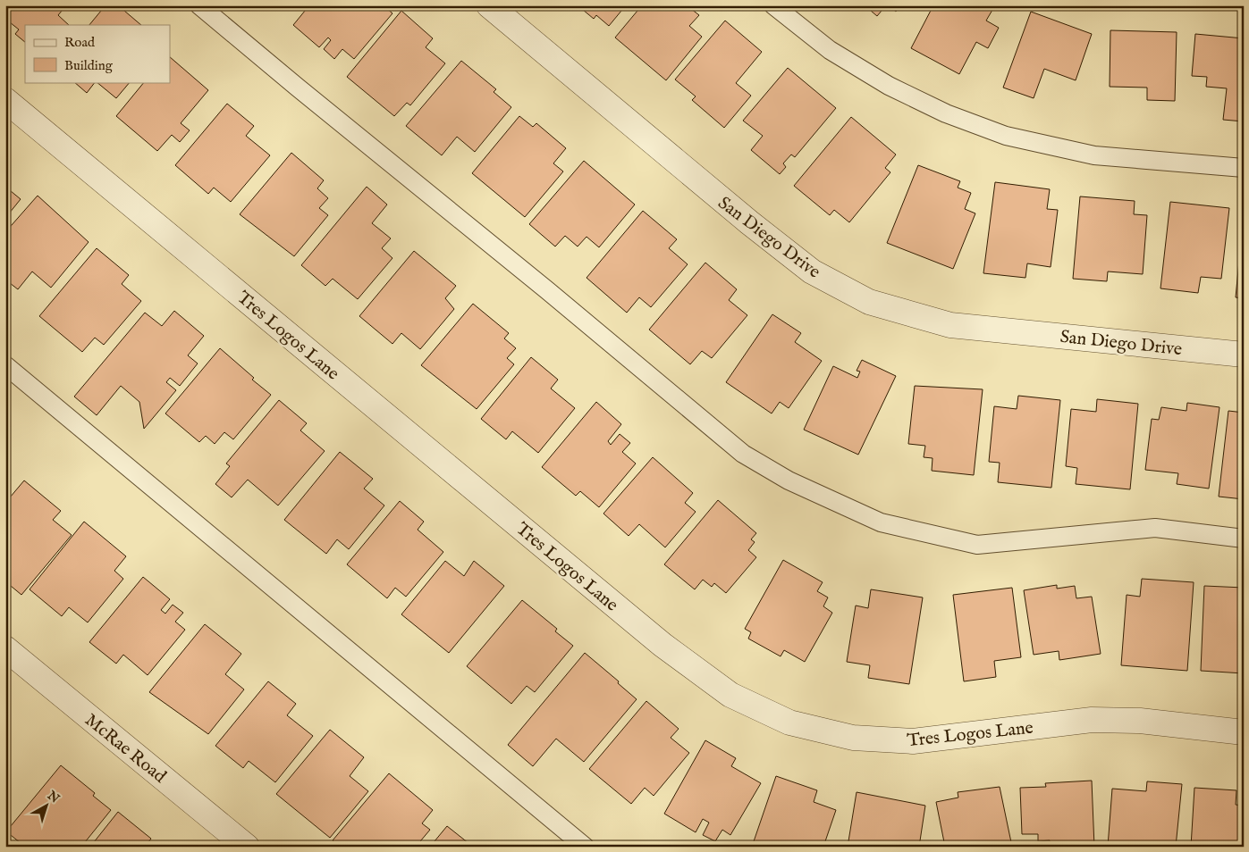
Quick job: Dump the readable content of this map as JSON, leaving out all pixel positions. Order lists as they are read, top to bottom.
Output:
{
  "streets": {
    "street": ["San Diego Drive", "Tres Logos Lane", "McRae Road"]
  },
  "legend": ["Road", "Building"],
  "north": "top right"
}
